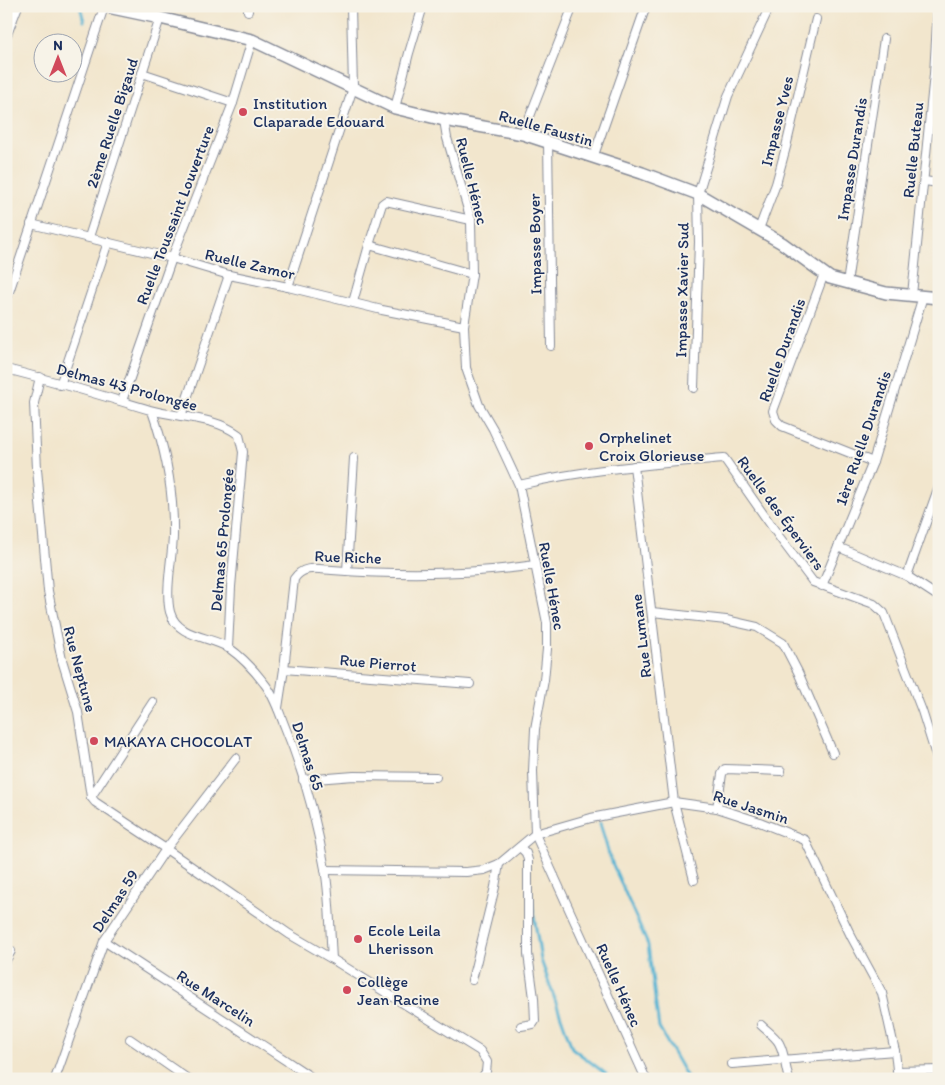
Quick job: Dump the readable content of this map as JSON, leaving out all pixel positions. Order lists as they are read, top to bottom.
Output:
{
  "streets": {
    "street": [
      "Impasse Yves",
      "2ème Ruelle Bigaud",
      "Ruelle Faustin",
      "Ruelle Buteau",
      "Impasse Durandis",
      "Ruelle Hénec",
      "Ruelle Toussaint Louverture",
      "Impasse Boyer",
      "Ruelle Zamor",
      "Impasse Xavier Sud",
      "Ruelle Durandis",
      "Delmas 43 Prolongée",
      "1ère Ruelle Durandis",
      "Ruelle des Éperviers",
      "Delmas 65 Prolongée",
      "Rue Riche",
      "Rue Lumane",
      "Rue Pierrot",
      "Rue Neptune",
      "Delmas 65",
      "Rue Jasmin",
      "Delmas 59",
      "Rue Marcelin"
    ]
  },
  "crossings": [
    ["Impasse Yves", "Ruelle Faustin"],
    ["2ème Ruelle Bigaud", "Ruelle Faustin"],
    ["2ème Ruelle Bigaud", "Ruelle Zamor"],
    ["Ruelle Faustin", "Ruelle Buteau"],
    ["Ruelle Faustin", "Impasse Durandis"],
    ["Ruelle Faustin", "Ruelle Hénec"],
    ["Ruelle Faustin", "Ruelle Toussaint Louverture"],
    ["Ruelle Faustin", "Impasse Boyer"],
    ["Ruelle Faustin", "Impasse Xavier Sud"],
    ["Ruelle Faustin", "Ruelle Durandis"],
    ["Ruelle Faustin", "1ère Ruelle Durandis"],
    ["Ruelle Buteau", "1ère Ruelle Durandis"],
    ["Ruelle Hénec", "Ruelle Zamor"],
    ["Ruelle Hénec", "Ruelle des Éperviers"],
    ["Ruelle Hénec", "Rue Riche"],
    ["Ruelle Hénec", "Rue Jasmin"],
    ["Ruelle Toussaint Louverture", "Ruelle Zamor"],
    ["Ruelle Toussaint Louverture", "Delmas 43 Prolongée"],
    ["Ruelle Durandis", "1ère Ruelle Durandis"],
    ["Delmas 43 Prolongée", "Delmas 65 Prolongée"],
    ["Delmas 43 Prolongée", "Rue Neptune"],
    ["Delmas 43 Prolongée", "Delmas 65"],
    ["1ère Ruelle Durandis", "Ruelle des Éperviers"],
    ["Ruelle des Éperviers", "Rue Lumane"],
    ["Delmas 65 Prolongée", "Delmas 65"],
    ["Rue Riche", "Rue Pierrot"],
    ["Rue Riche", "Delmas 65"],
    ["Rue Lumane", "Rue Jasmin"],
    ["Delmas 65", "Rue Jasmin"],
    ["Delmas 59", "Rue Marcelin"]
  ],
  "places": [
    "Institution Claparade Edouard",
    "Orphelinet Croix Glorieuse",
    "MAKAYA CHOCOLAT",
    "Ecole Leila Lherisson",
    "Collège Jean Racine"
  ],
  "north": "top"
}
